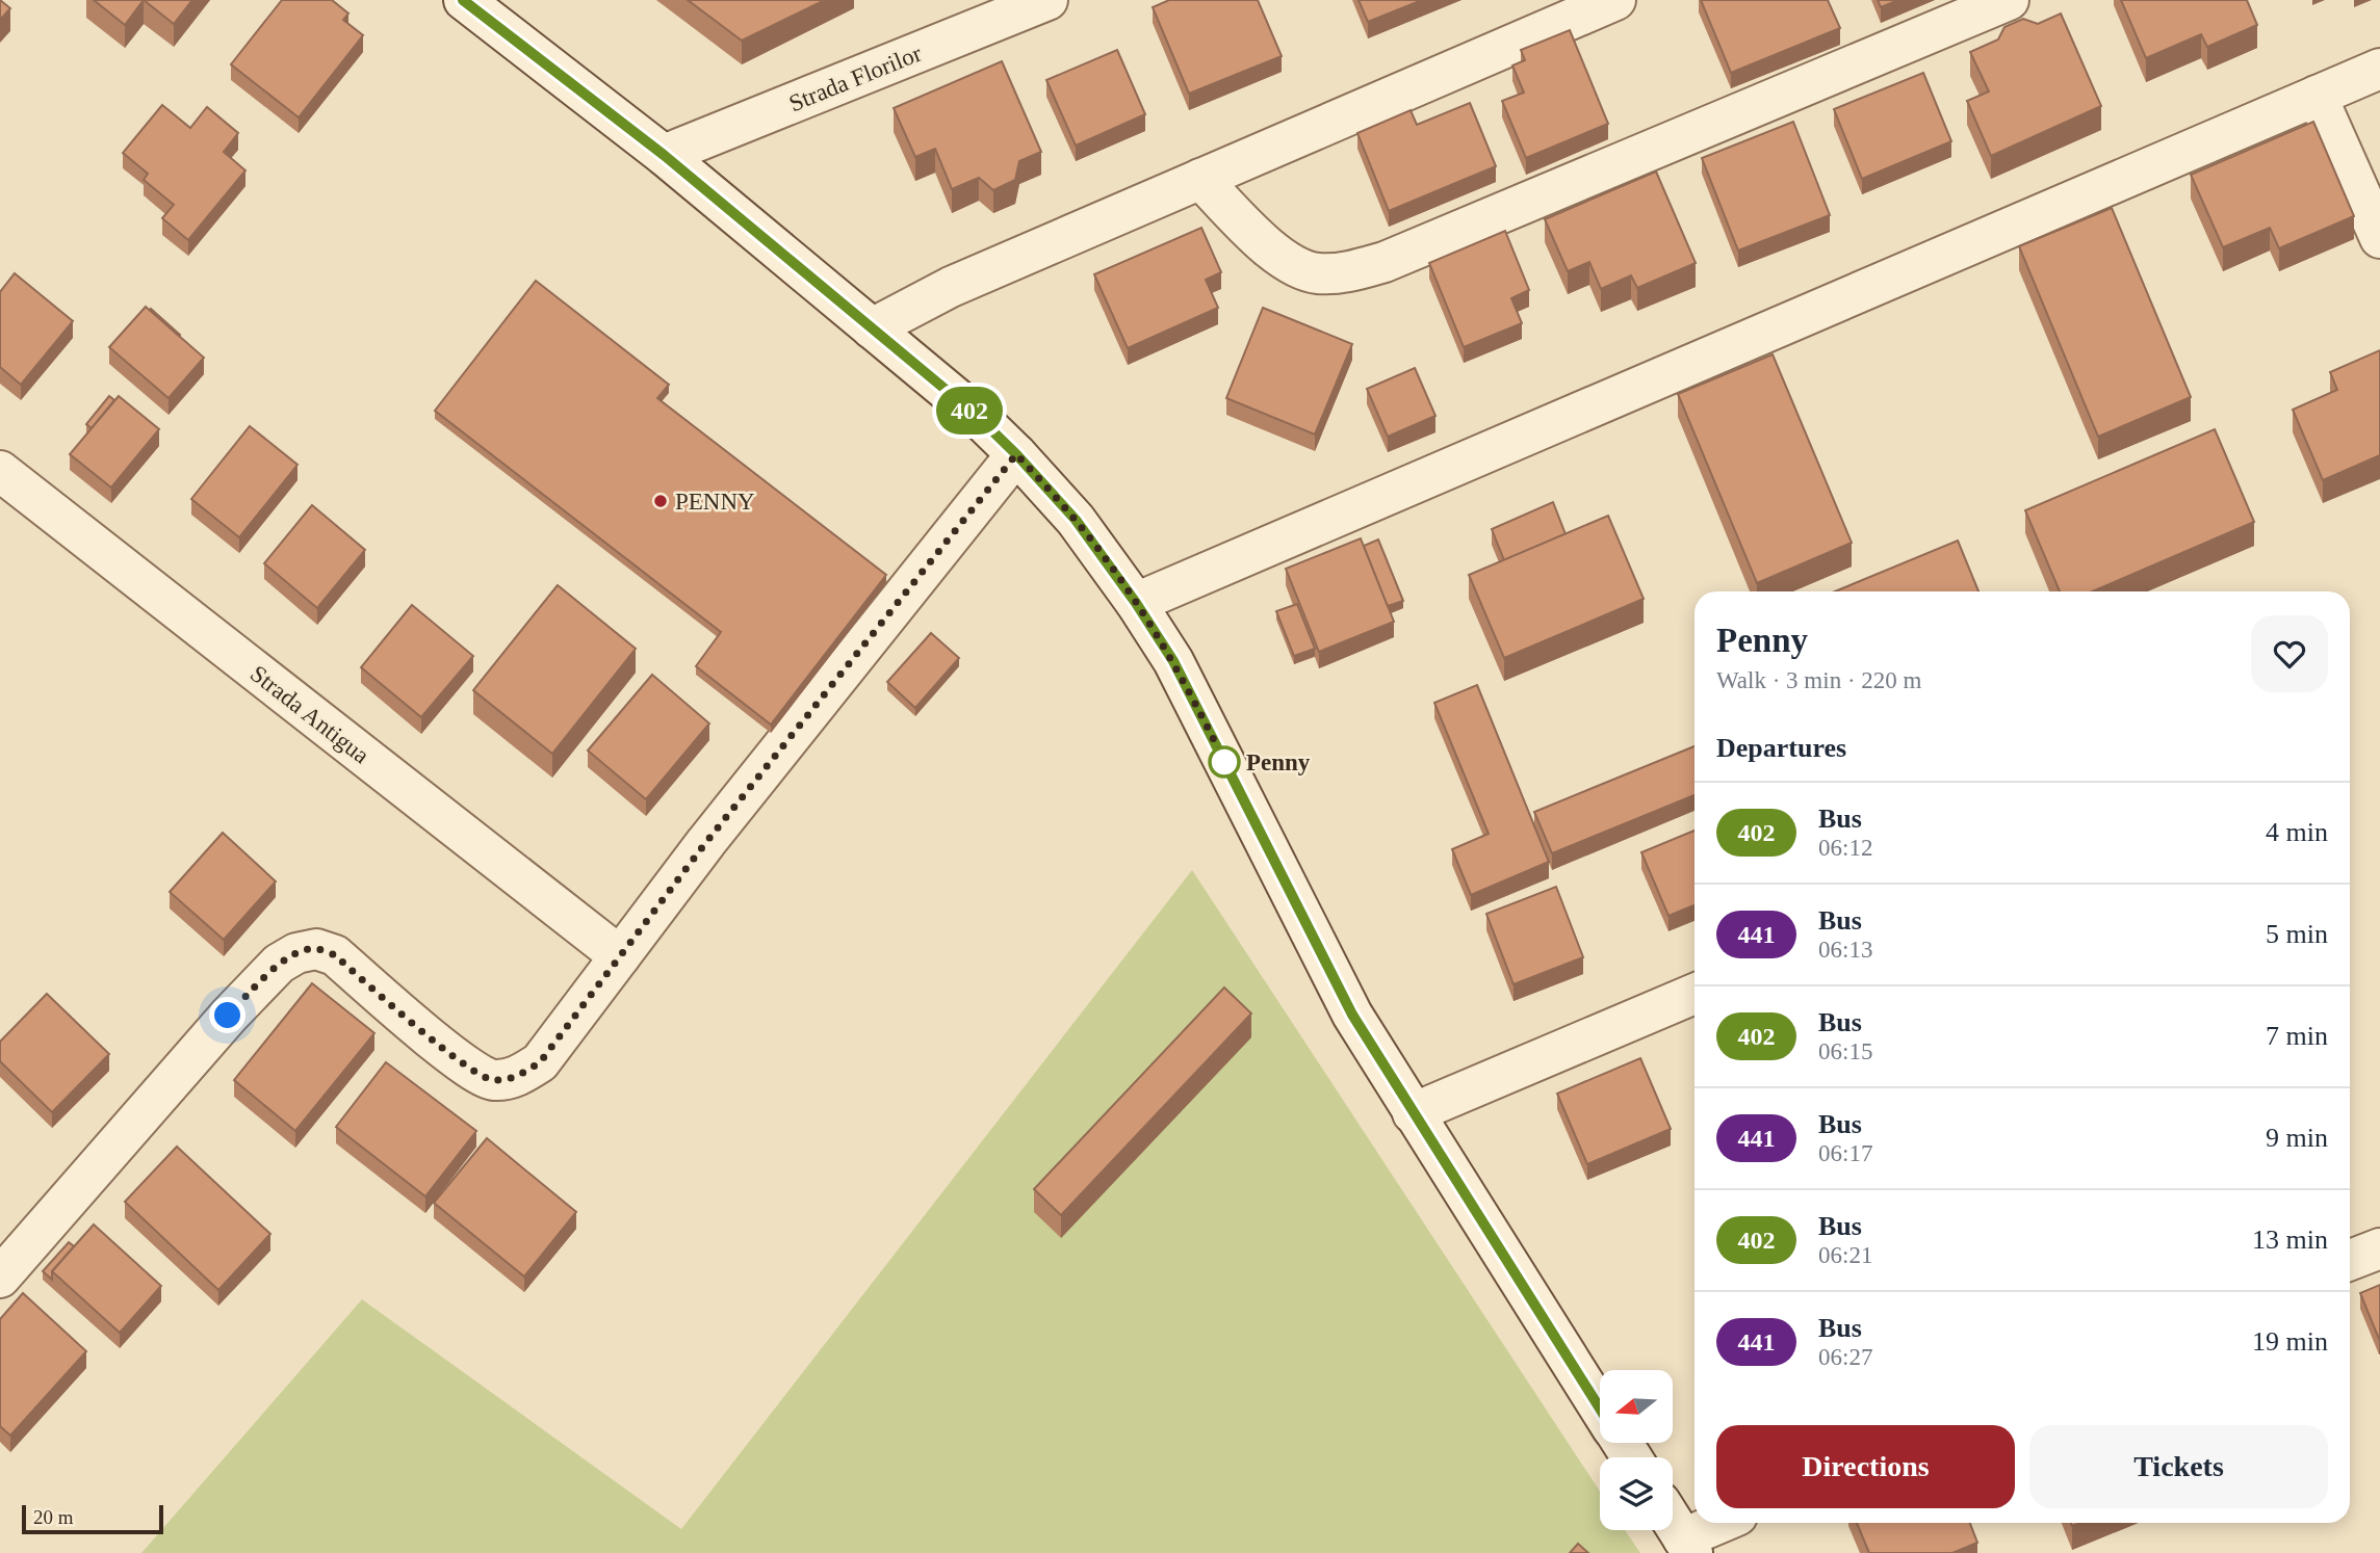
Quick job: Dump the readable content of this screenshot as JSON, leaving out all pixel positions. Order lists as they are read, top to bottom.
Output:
{
  "streets": {
    "street": ["Strada Florilor", "Strada Antigua"]
  },
  "places": ["PENNY", "Penny"],
  "lines": ["bus line 402"],
  "scale_bar": "20 m",
  "north": "left",
  "page": {
    "on_map": "402",
    "heading": [
      ["Penny", "Walk · 3 min · 220 m"],
      "Departures"
    ],
    "list": [
      {
        "mark": "402",
        "name": "Bus",
        "note": "06:12",
        "value": "4 min"
      },
      {
        "mark": "441",
        "name": "Bus",
        "note": "06:13",
        "value": "5 min"
      },
      {
        "mark": "402",
        "name": "Bus",
        "note": "06:15",
        "value": "7 min"
      },
      {
        "mark": "441",
        "name": "Bus",
        "note": "06:17",
        "value": "9 min"
      },
      {
        "mark": "402",
        "name": "Bus",
        "note": "06:21",
        "value": "13 min"
      },
      {
        "mark": "441",
        "name": "Bus",
        "note": "06:27",
        "value": "19 min"
      }
    ],
    "buttons": ["Directions", "Tickets"],
    "scale": "20 m"
  }
}
